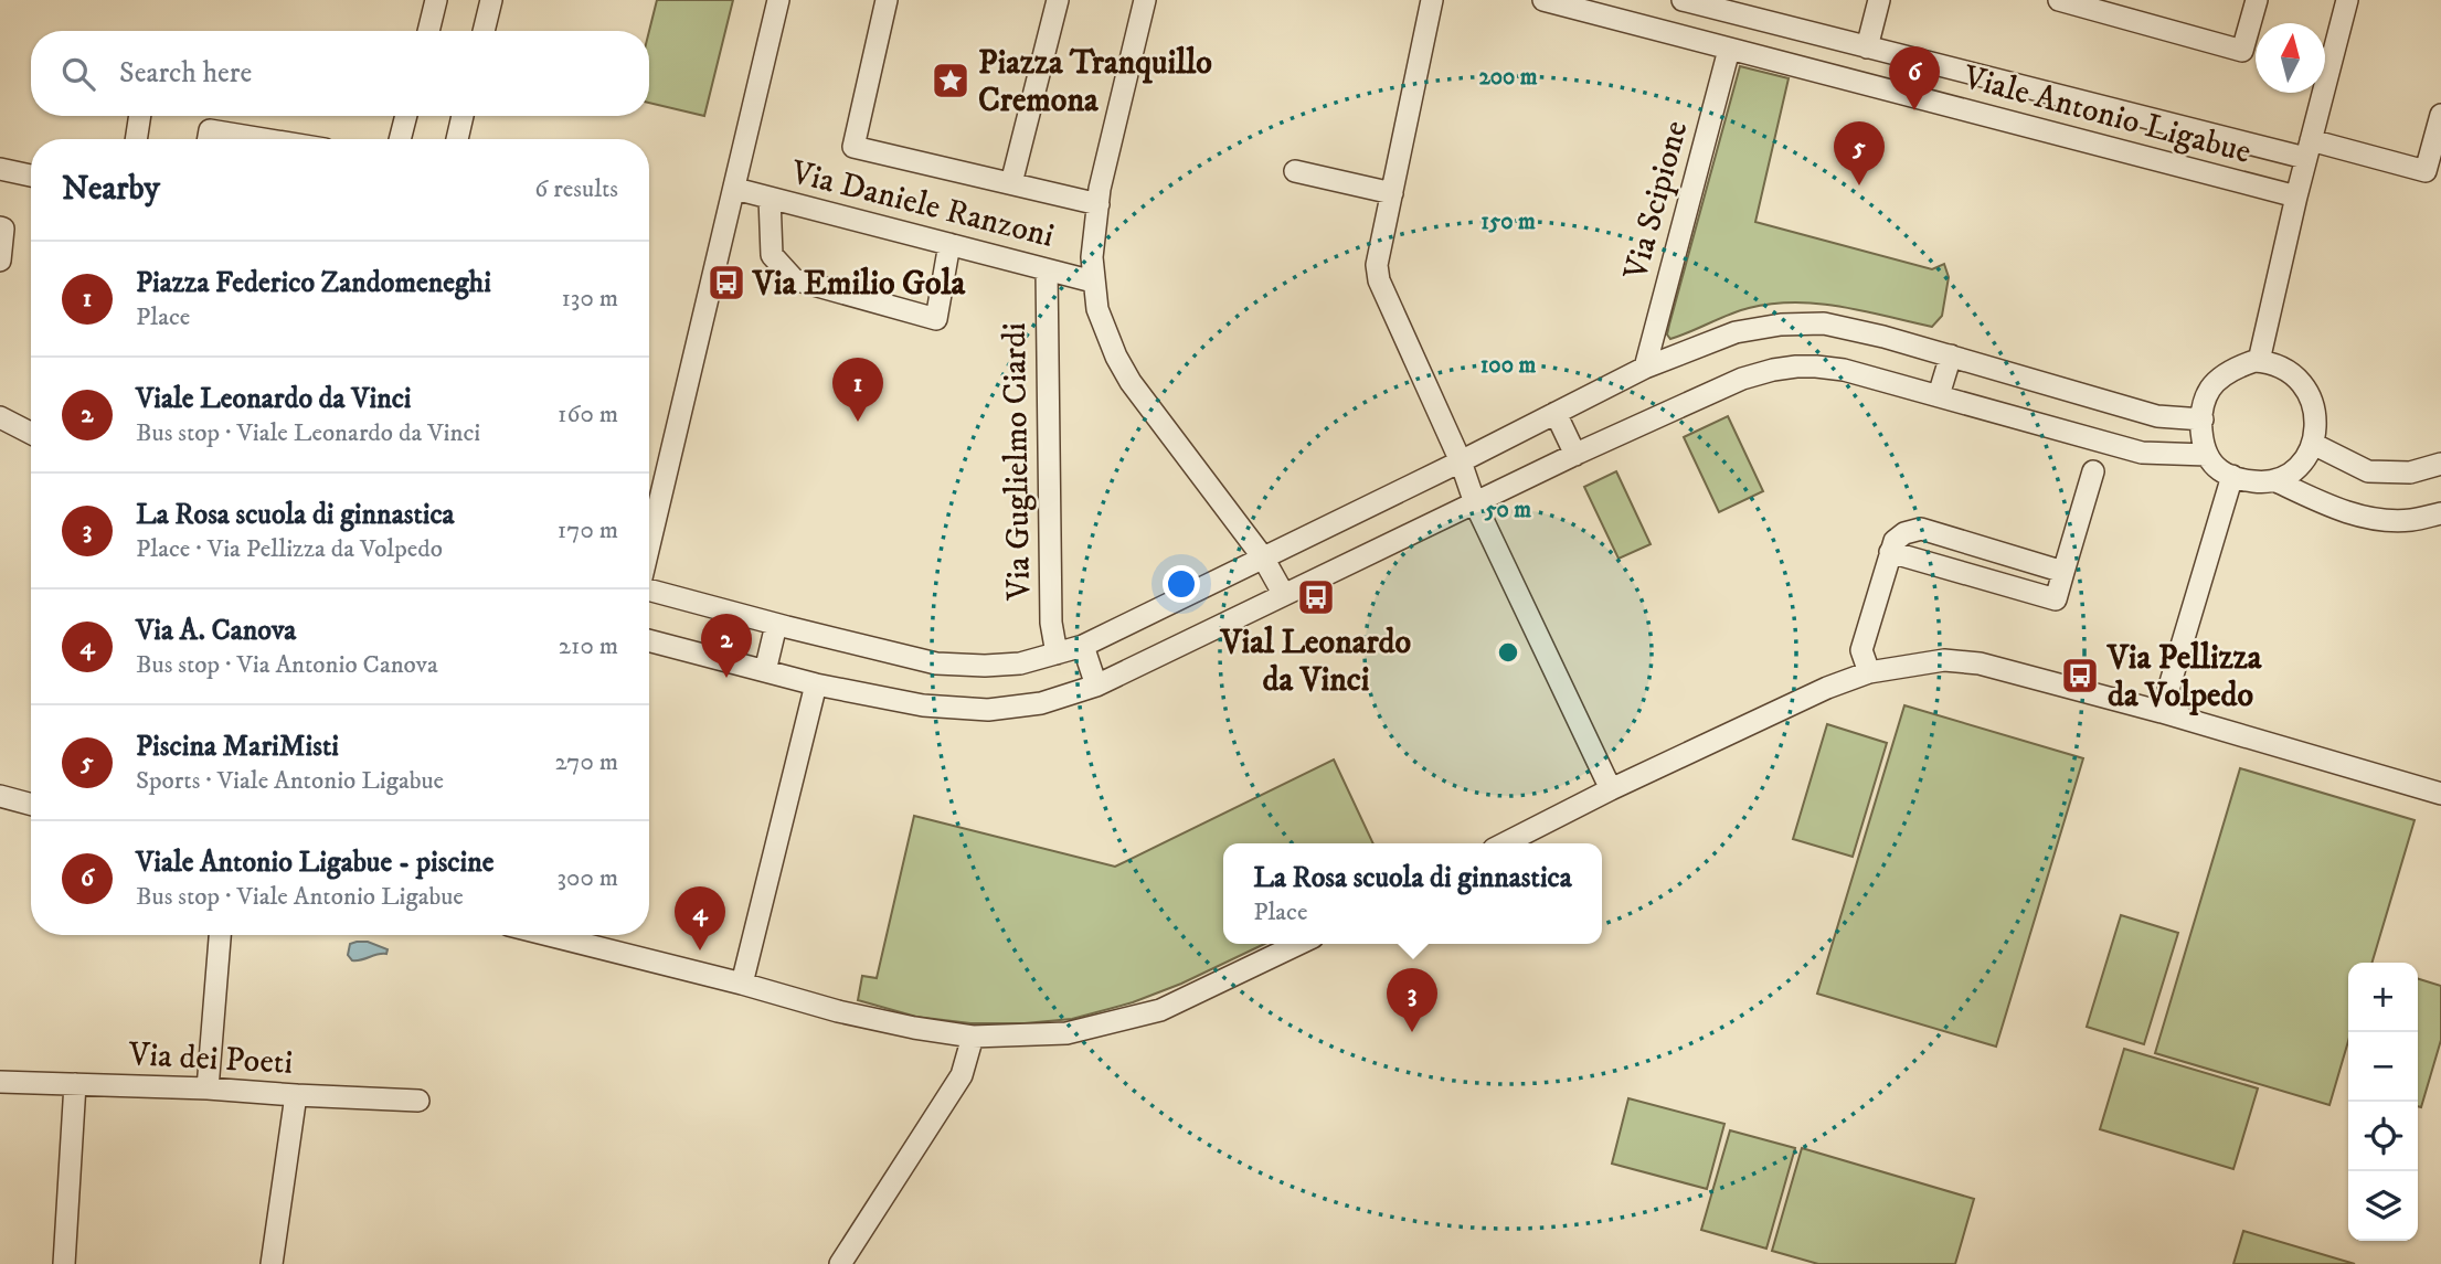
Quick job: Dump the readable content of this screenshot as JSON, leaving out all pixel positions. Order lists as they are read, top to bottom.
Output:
{
  "streets": {
    "street": [
      "Viale Antonio Ligabue",
      "Via Scipione",
      "Via Daniele Ranzoni",
      "Via Guglielmo Ciardi",
      "Via dei Poeti"
    ]
  },
  "crossings": [
    ["Viale Antonio Ligabue", "Via Scipione"],
    ["Via Daniele Ranzoni", "Via Guglielmo Ciardi"]
  ],
  "places": {
    "place": ["Piazza Tranquillo Cremona"],
    "bus stop": ["Via Emilio Gola", "Vial Leonardo da Vinci", "Via Pellizza da Volpedo"]
  },
  "north": "top",
  "page": {
    "search": "Search here",
    "pins": [
      "6",
      "5",
      "1",
      "2",
      "4",
      "3"
    ],
    "heading": ["Nearby", "6 results"],
    "list": [
      {
        "mark": "1",
        "name": "Piazza Federico Zandomeneghi",
        "note": "Place",
        "value": "130 m"
      },
      {
        "mark": "2",
        "name": "Viale Leonardo da Vinci",
        "note": "Bus stop · Viale Leonardo da Vinci",
        "value": "160 m"
      },
      {
        "mark": "3",
        "name": "La Rosa scuola di ginnastica",
        "note": "Place · Via Pellizza da Volpedo",
        "value": "170 m"
      },
      {
        "mark": "4",
        "name": "Via A. Canova",
        "note": "Bus stop · Via Antonio Canova",
        "value": "210 m"
      },
      {
        "mark": "5",
        "name": "Piscina MariMisti",
        "note": "Sports · Viale Antonio Ligabue",
        "value": "270 m"
      },
      {
        "mark": "6",
        "name": "Viale Antonio Ligabue - piscine",
        "note": "Bus stop · Viale Antonio Ligabue",
        "value": "300 m"
      }
    ],
    "popup": ["La Rosa scuola di ginnastica", "Place"],
    "map_buttons": ["+", "−"]
  },
  "rings": [
    "200 m",
    "150 m",
    "100 m",
    "50 m"
  ]
}
